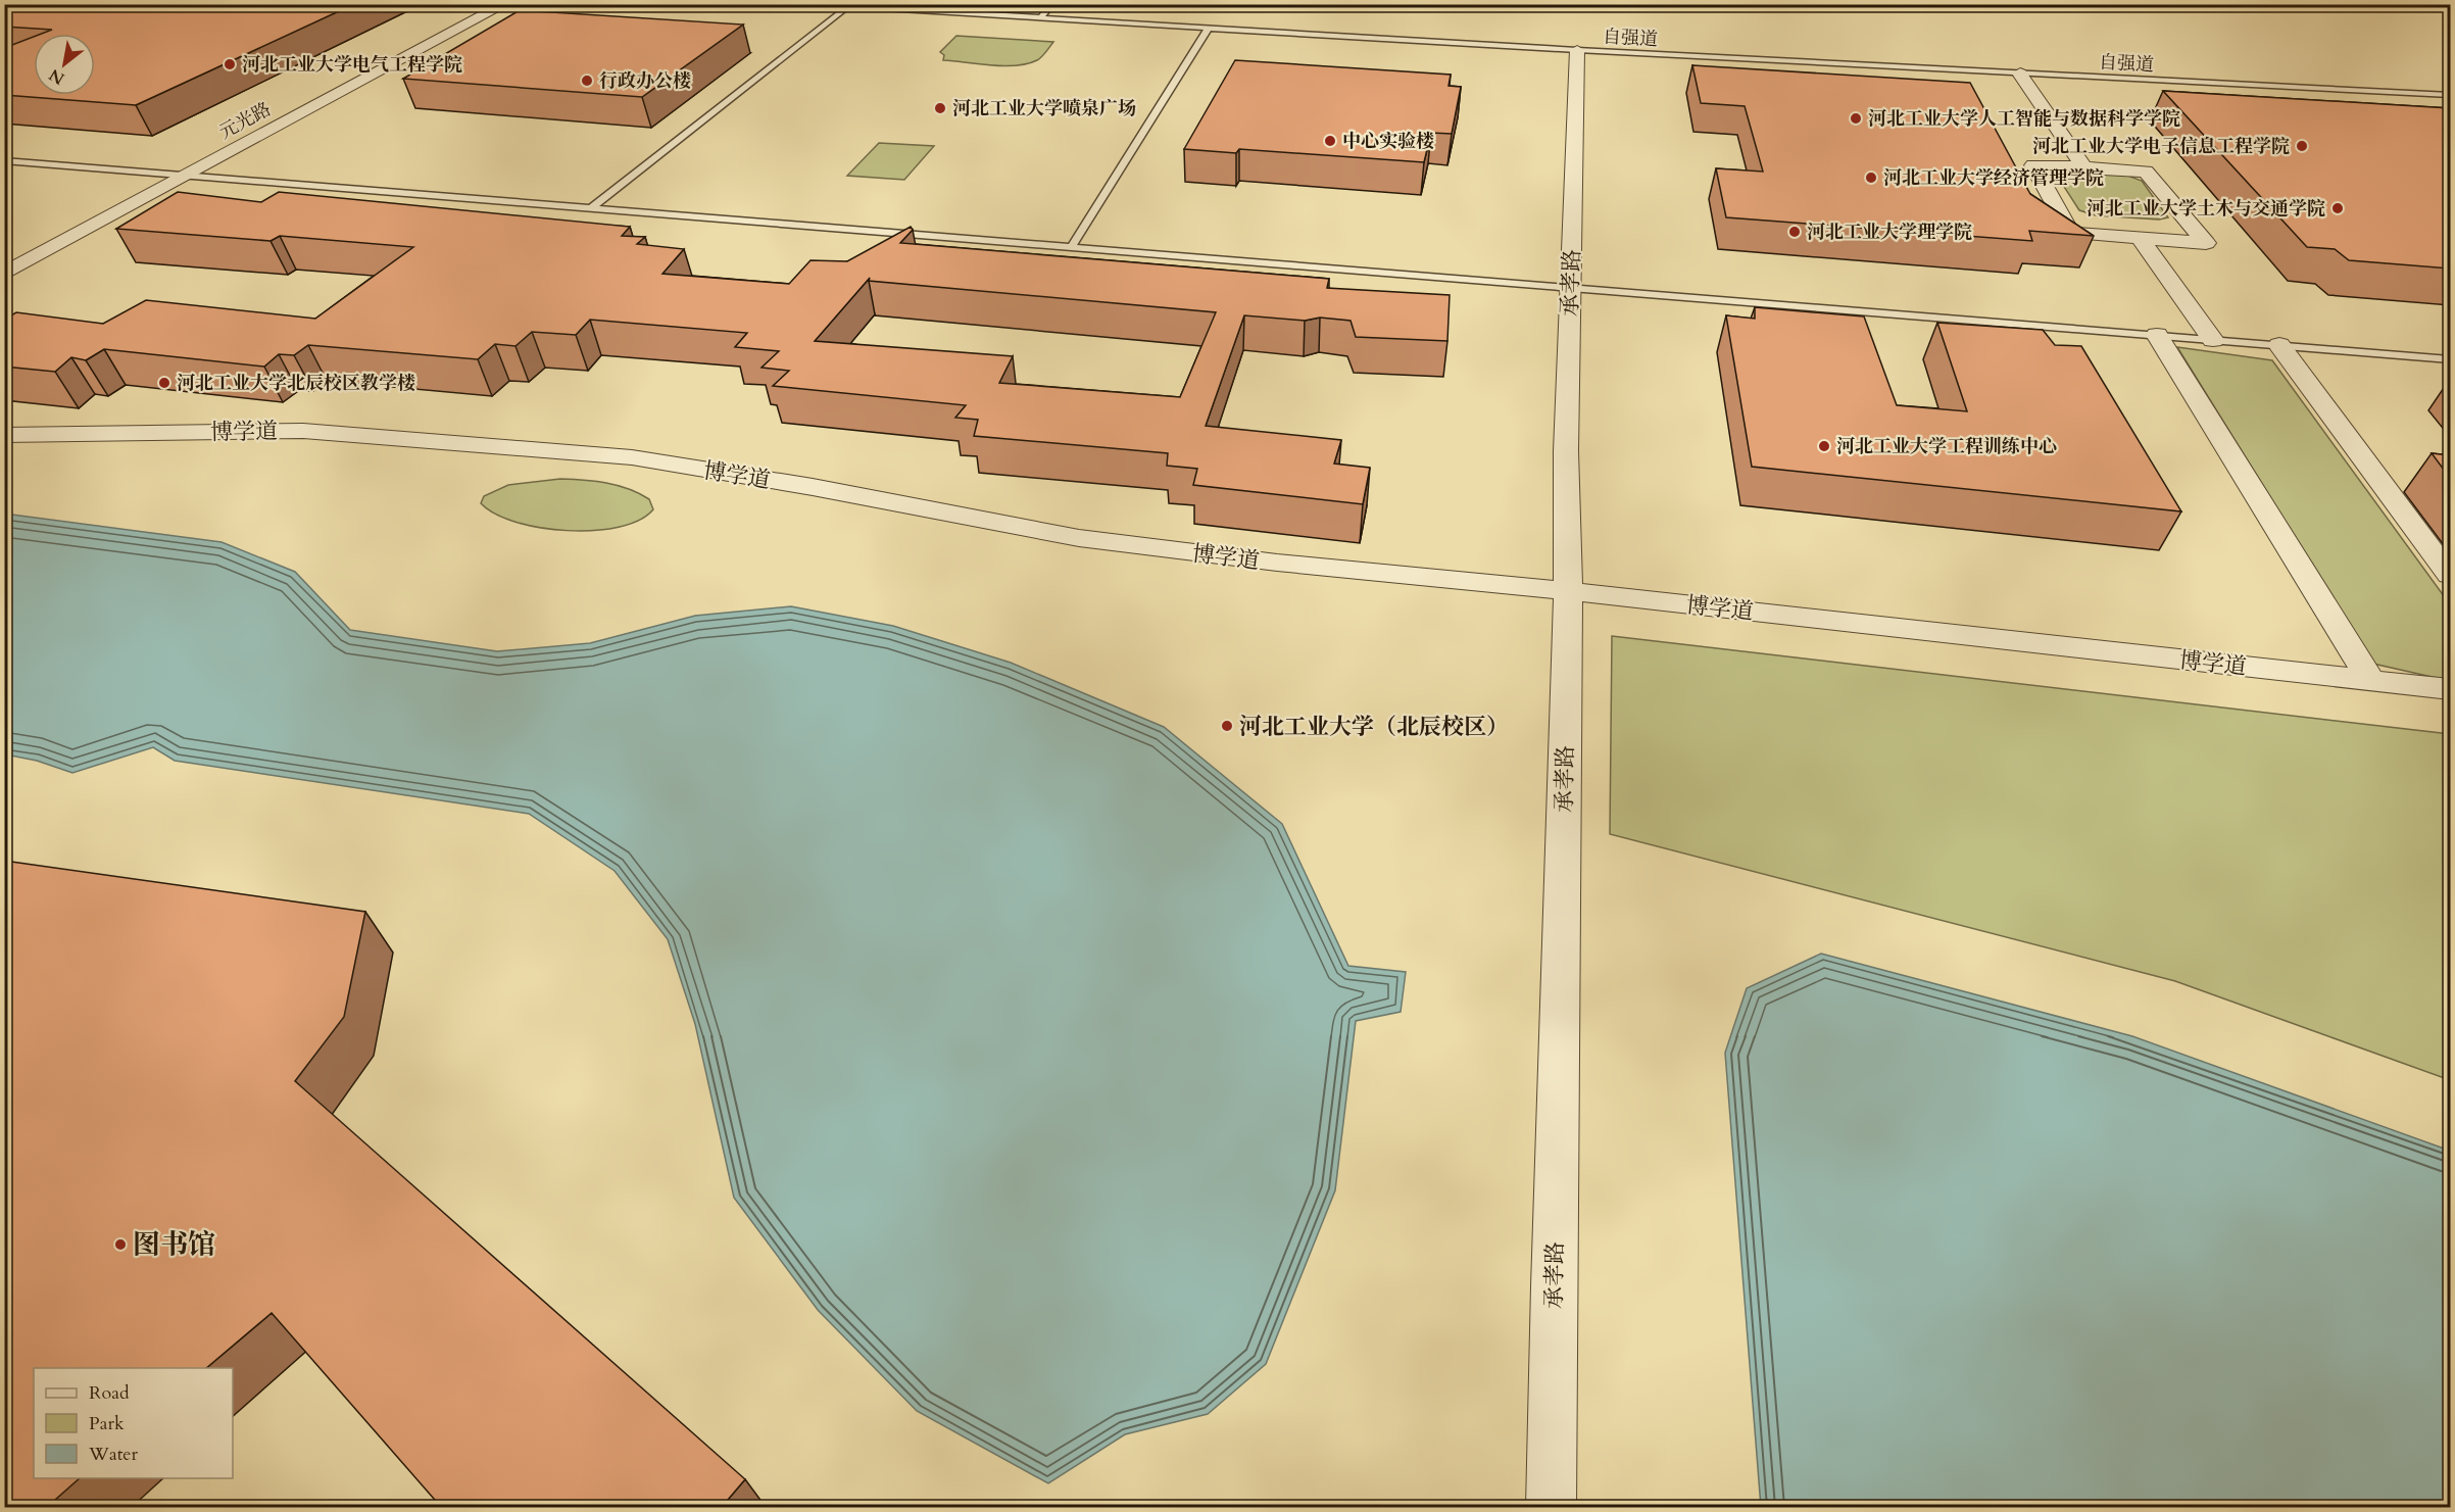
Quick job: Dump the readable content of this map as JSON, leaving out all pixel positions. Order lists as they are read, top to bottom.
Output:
{
  "streets": {
    "street": ["元光路", "承孝路", "博学道"],
    "lane": ["自强道"]
  },
  "crossings": [
    ["自强道", "承孝路"],
    ["承孝路", "博学道"]
  ],
  "places": [
    "河北工业大学电气工程学院",
    "行政办公楼",
    "河北工业大学喷泉广场",
    "河北工业大学人工智能与数据科学学院",
    "中心实验楼",
    "河北工业大学电子信息工程学院",
    "河北工业大学经济管理学院",
    "河北工业大学土木与交通学院",
    "河北工业大学理学院",
    "河北工业大学北辰校区教学楼",
    "河北工业大学工程训练中心",
    "河北工业大学（北辰校区）",
    "图书馆"
  ],
  "legend": ["Road", "Park", "Water"],
  "north": "bottom left"
}
